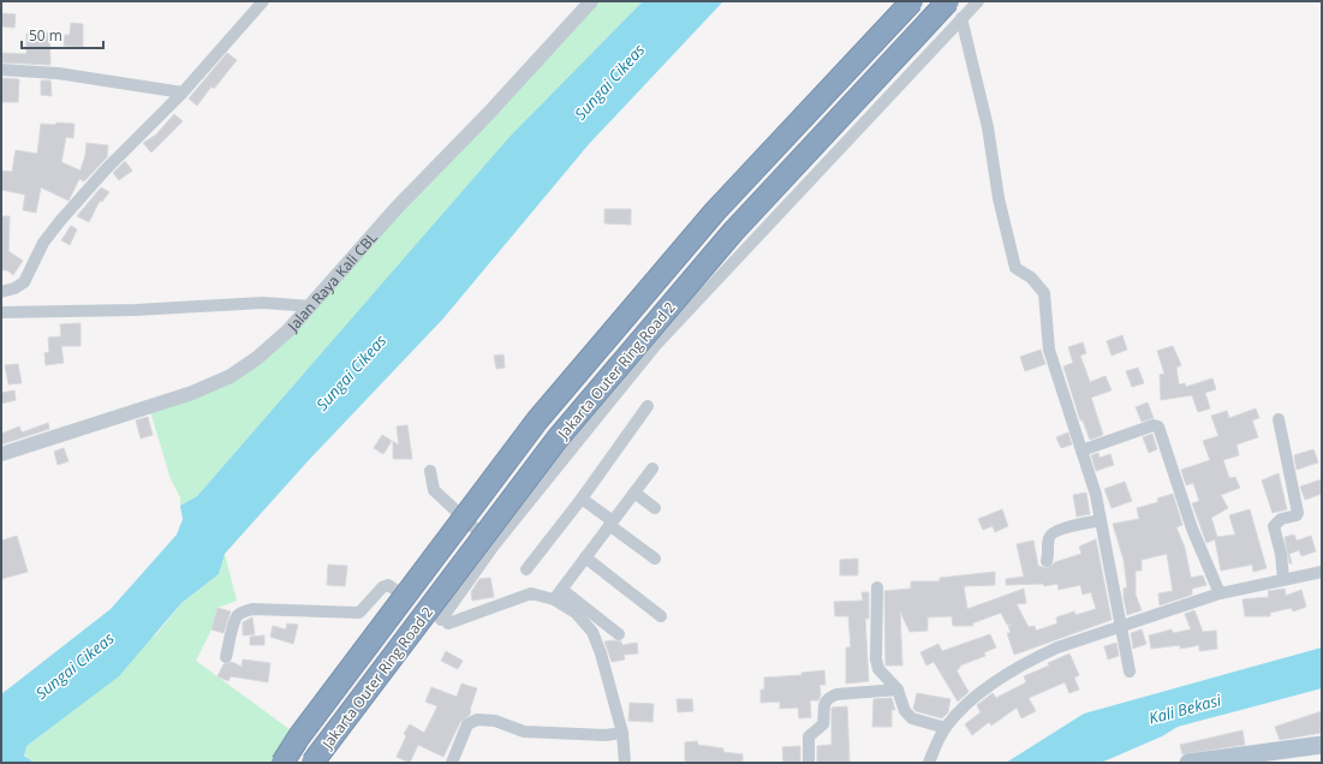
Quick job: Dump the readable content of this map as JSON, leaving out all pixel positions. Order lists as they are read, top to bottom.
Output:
{
  "streets": {
    "highway": ["Jakarta Outer Ring Road 2"],
    "street": ["Jalan Raya Kali CBL"]
  },
  "water": ["Sungai Cikeas", "Kali Bekasi"],
  "scale_bar": "50 m"
}
